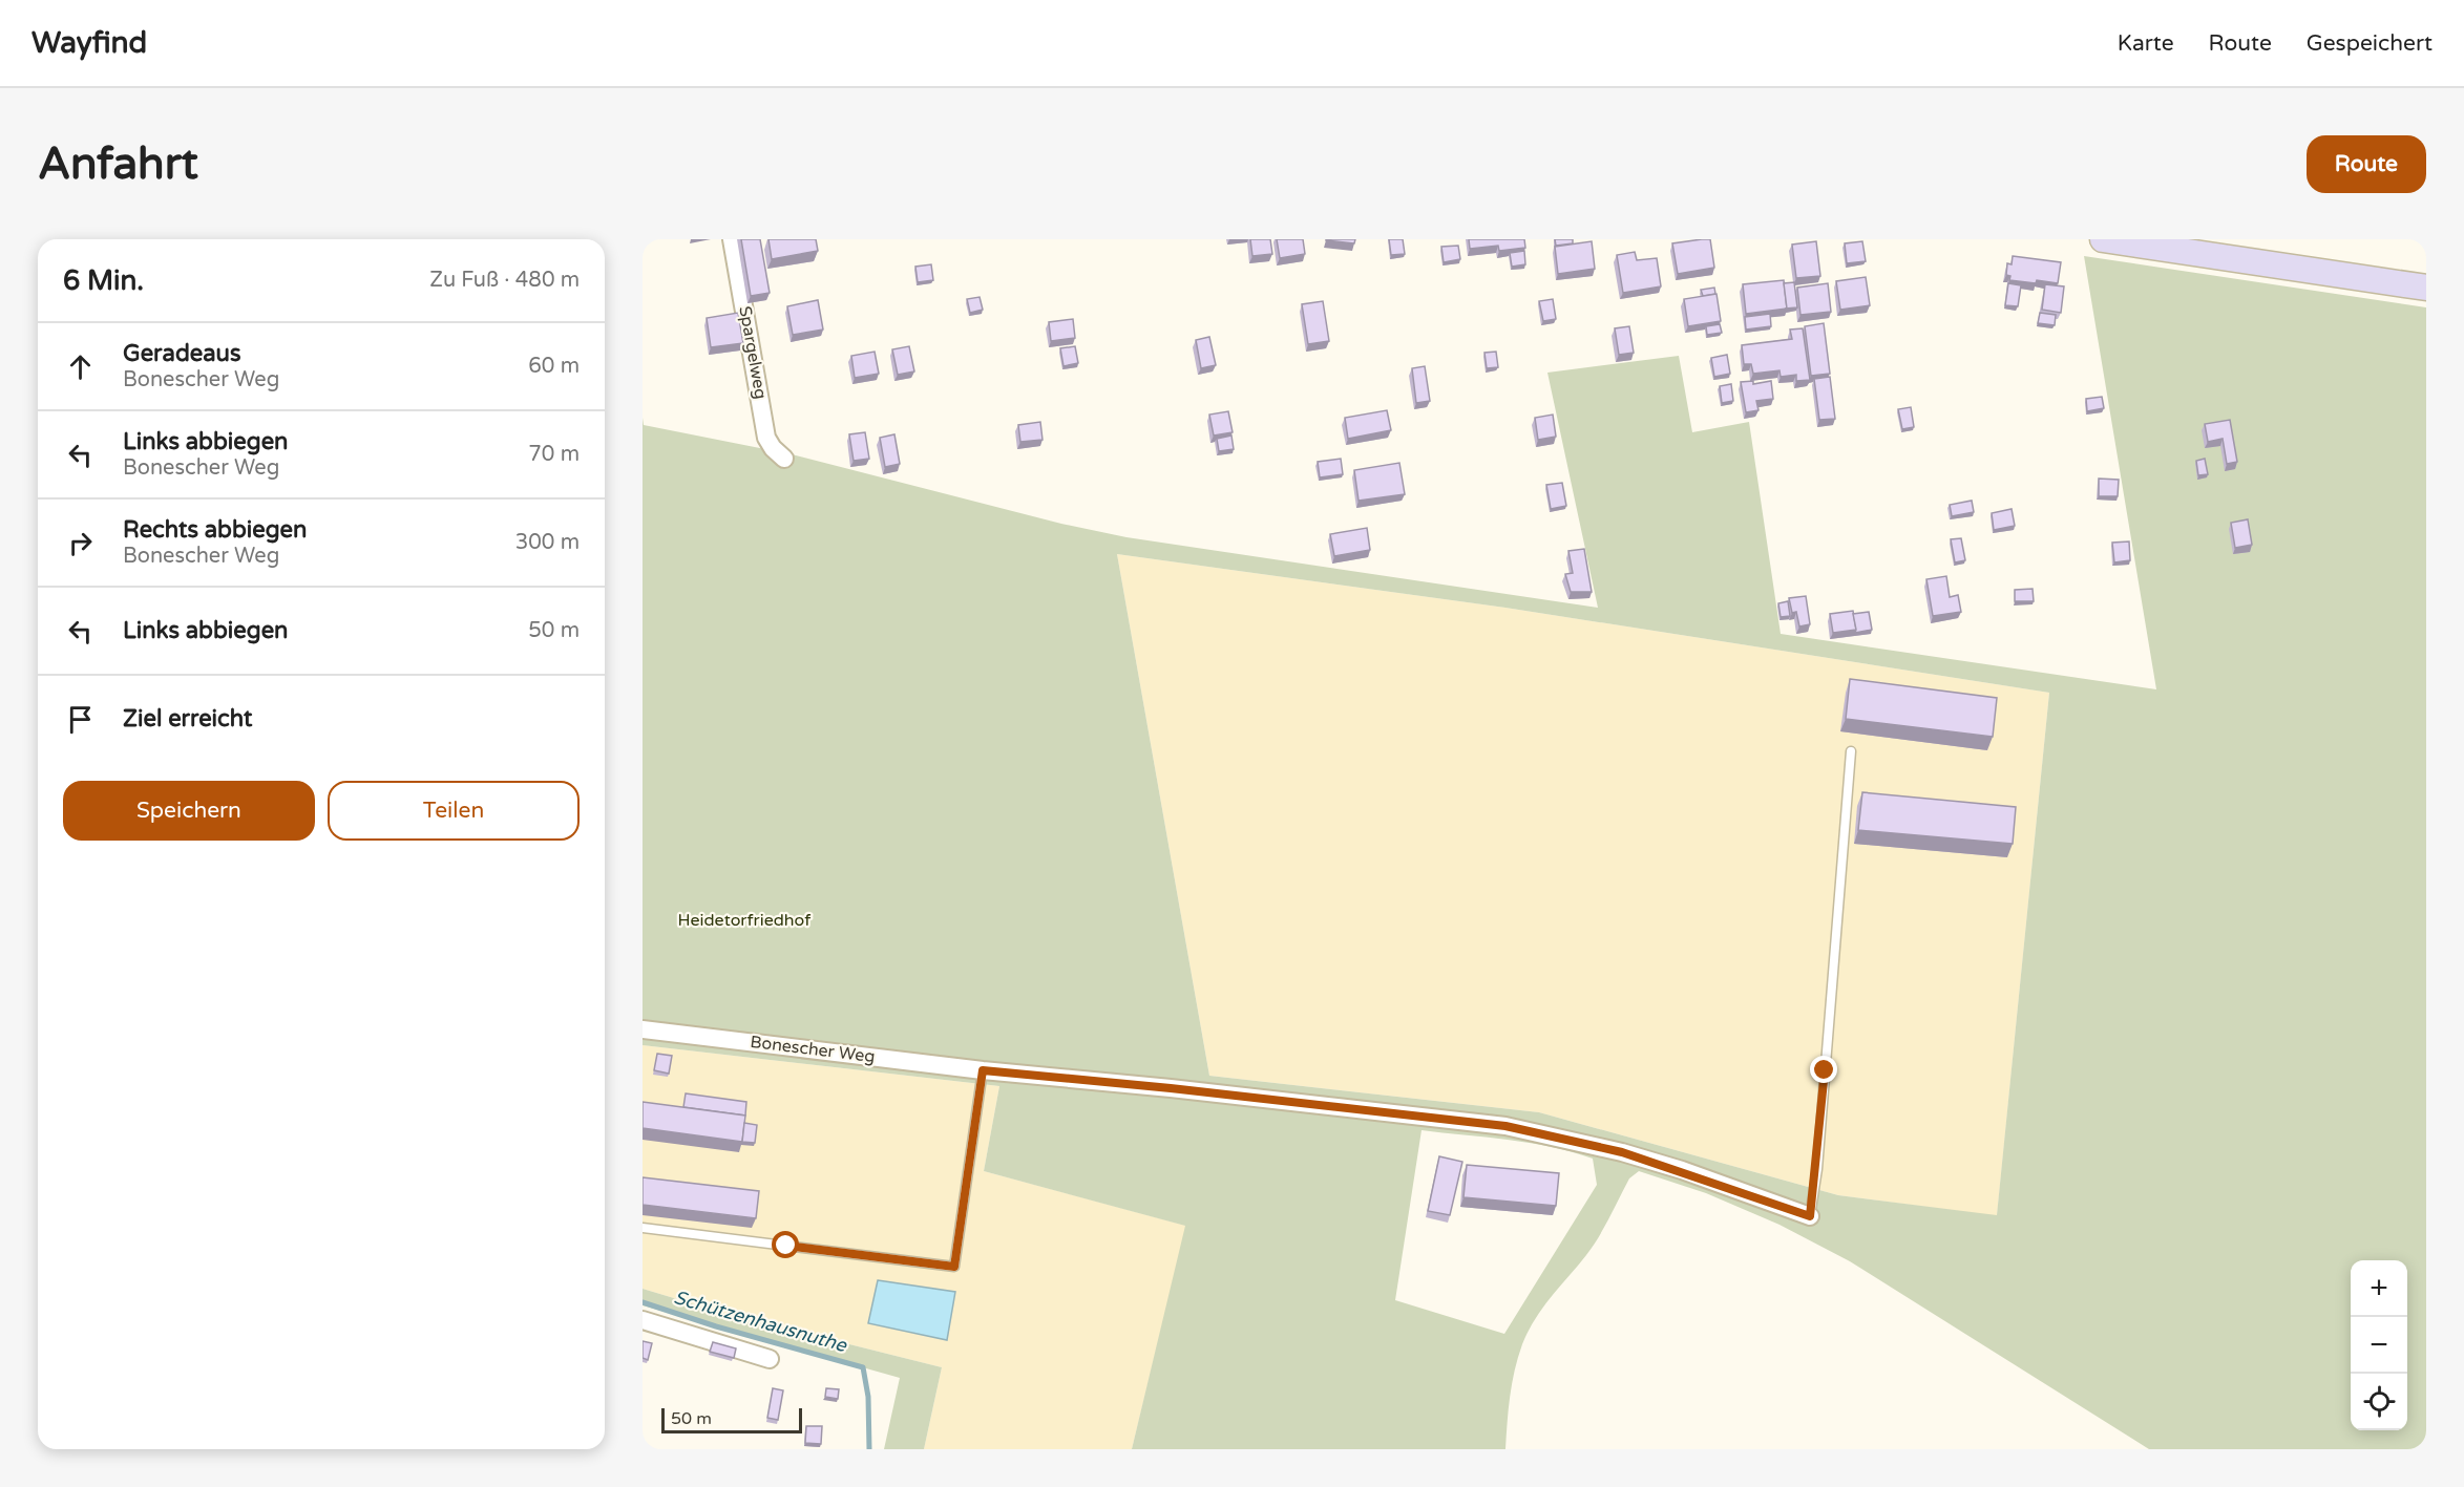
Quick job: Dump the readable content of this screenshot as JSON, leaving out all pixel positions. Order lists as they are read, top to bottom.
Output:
{
  "streets": {
    "street": ["Spargelweg", "Bonescher Weg"]
  },
  "water": ["Schützenhausnuthe"],
  "parks": ["Heidetorfriedhof"],
  "scale_bar": "50 m",
  "page": {
    "header": "Wayfind",
    "nav": ["Karte", "Route", "Gespeichert"],
    "buttons": [
      "Route",
      ["Speichern", "Teilen"]
    ],
    "title": "Anfahrt",
    "heading": ["6 Min.", "Zu Fuß · 480 m"],
    "list": [
      ["Geradeaus", "Bonescher Weg", "60 m"],
      ["Links abbiegen", "Bonescher Weg", "70 m"],
      ["Rechts abbiegen", "Bonescher Weg", "300 m"],
      ["Links abbiegen", "50 m"],
      "Ziel erreicht"
    ],
    "map_buttons": ["+", "−"],
    "scale": "50 m"
  }
}
